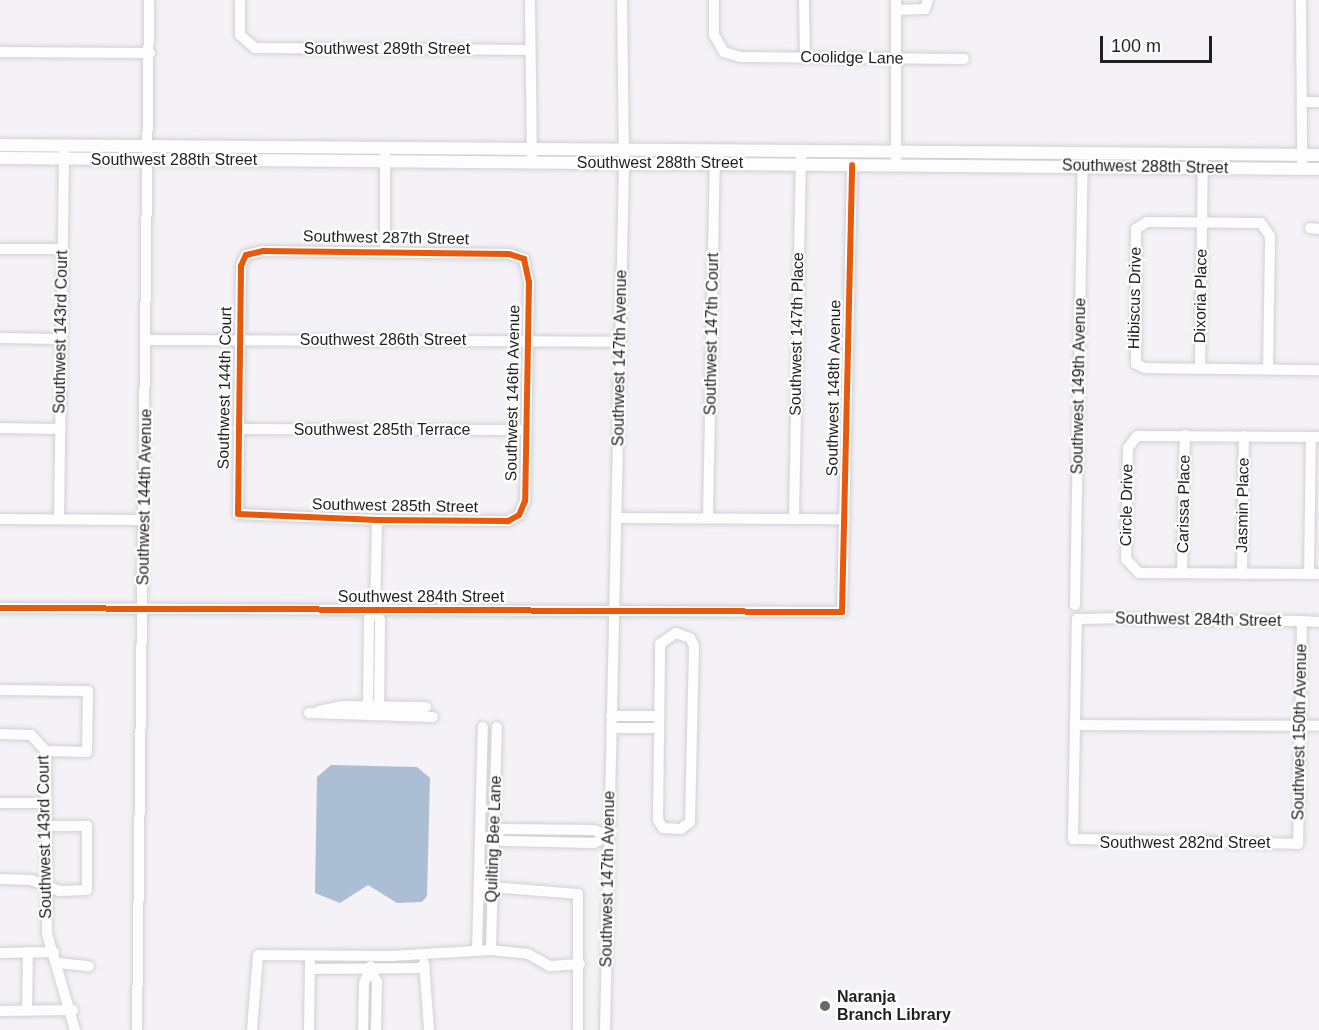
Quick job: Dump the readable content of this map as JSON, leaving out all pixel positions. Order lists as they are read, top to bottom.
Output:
{
  "streets": {
    "main road": ["Southwest 288th Street"],
    "street": [
      "Southwest 289th Street",
      "Coolidge Lane",
      "Southwest 287th Street",
      "Dixoria Place",
      "Hibiscus Drive",
      "Southwest 143rd Court",
      "Southwest 147th Court",
      "Southwest 147th Place",
      "Southwest 286th Street",
      "Southwest 147th Avenue",
      "Southwest 149th Avenue",
      "Southwest 144th Court",
      "Southwest 148th Avenue",
      "Southwest 146th Avenue",
      "Southwest 285th Terrace",
      "Southwest 144th Avenue",
      "Carissa Place",
      "Circle Drive",
      "Jasmin Place",
      "Southwest 285th Street",
      "Southwest 284th Street",
      "Southwest 150th Avenue",
      "Quilting Bee Lane",
      "Southwest 282nd Street"
    ]
  },
  "crossings": [
    ["Southwest 288th Street", "Dixoria Place"],
    ["Southwest 288th Street", "Southwest 143rd Court"],
    ["Southwest 288th Street", "Southwest 147th Court"],
    ["Southwest 288th Street", "Southwest 147th Place"],
    ["Southwest 288th Street", "Southwest 147th Avenue"],
    ["Southwest 288th Street", "Southwest 149th Avenue"],
    ["Southwest 288th Street", "Southwest 148th Avenue"],
    ["Southwest 288th Street", "Southwest 144th Avenue"],
    ["Southwest 287th Street", "Southwest 144th Court"],
    ["Southwest 287th Street", "Southwest 146th Avenue"],
    ["Dixoria Place", "Hibiscus Drive"],
    ["Southwest 286th Street", "Southwest 147th Avenue"],
    ["Southwest 286th Street", "Southwest 144th Court"],
    ["Southwest 286th Street", "Southwest 146th Avenue"],
    ["Southwest 286th Street", "Southwest 144th Avenue"],
    ["Southwest 147th Avenue", "Southwest 284th Street"],
    ["Southwest 144th Court", "Southwest 285th Terrace"],
    ["Southwest 144th Court", "Southwest 285th Street"],
    ["Southwest 148th Avenue", "Southwest 284th Street"],
    ["Southwest 146th Avenue", "Southwest 285th Terrace"],
    ["Southwest 146th Avenue", "Southwest 285th Street"],
    ["Southwest 144th Avenue", "Southwest 284th Street"],
    ["Carissa Place", "Circle Drive"],
    ["Circle Drive", "Jasmin Place"],
    ["Southwest 284th Street", "Southwest 150th Avenue"],
    ["Southwest 284th Street", "Southwest 282nd Street"],
    ["Southwest 150th Avenue", "Southwest 282nd Street"]
  ],
  "places": ["Naranja Branch Library"],
  "scale_bar": "100 m"
}
